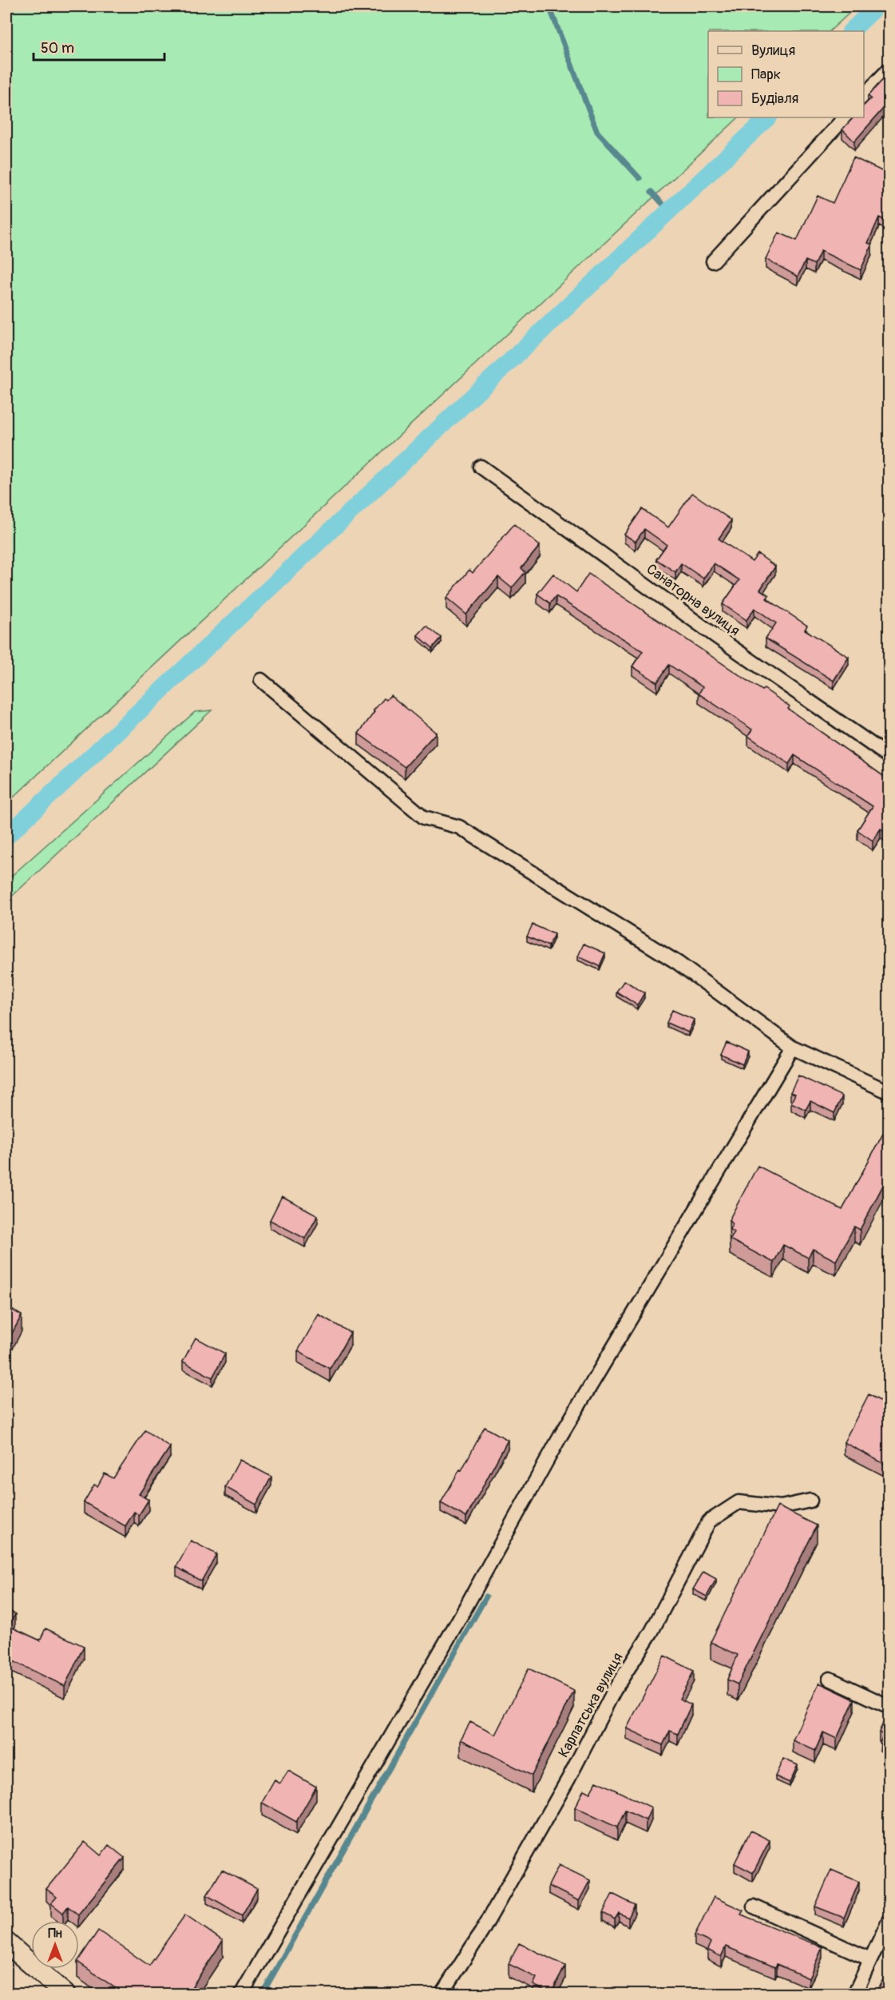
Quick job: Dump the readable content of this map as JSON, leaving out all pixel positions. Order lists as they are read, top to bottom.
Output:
{
  "streets": {
    "street": ["Санаторна вулиця", "Карпатська вулиця"]
  },
  "legend": ["Вулиця", "Парк", "Будівля"],
  "scale_bar": "50 m",
  "north": "top"
}
